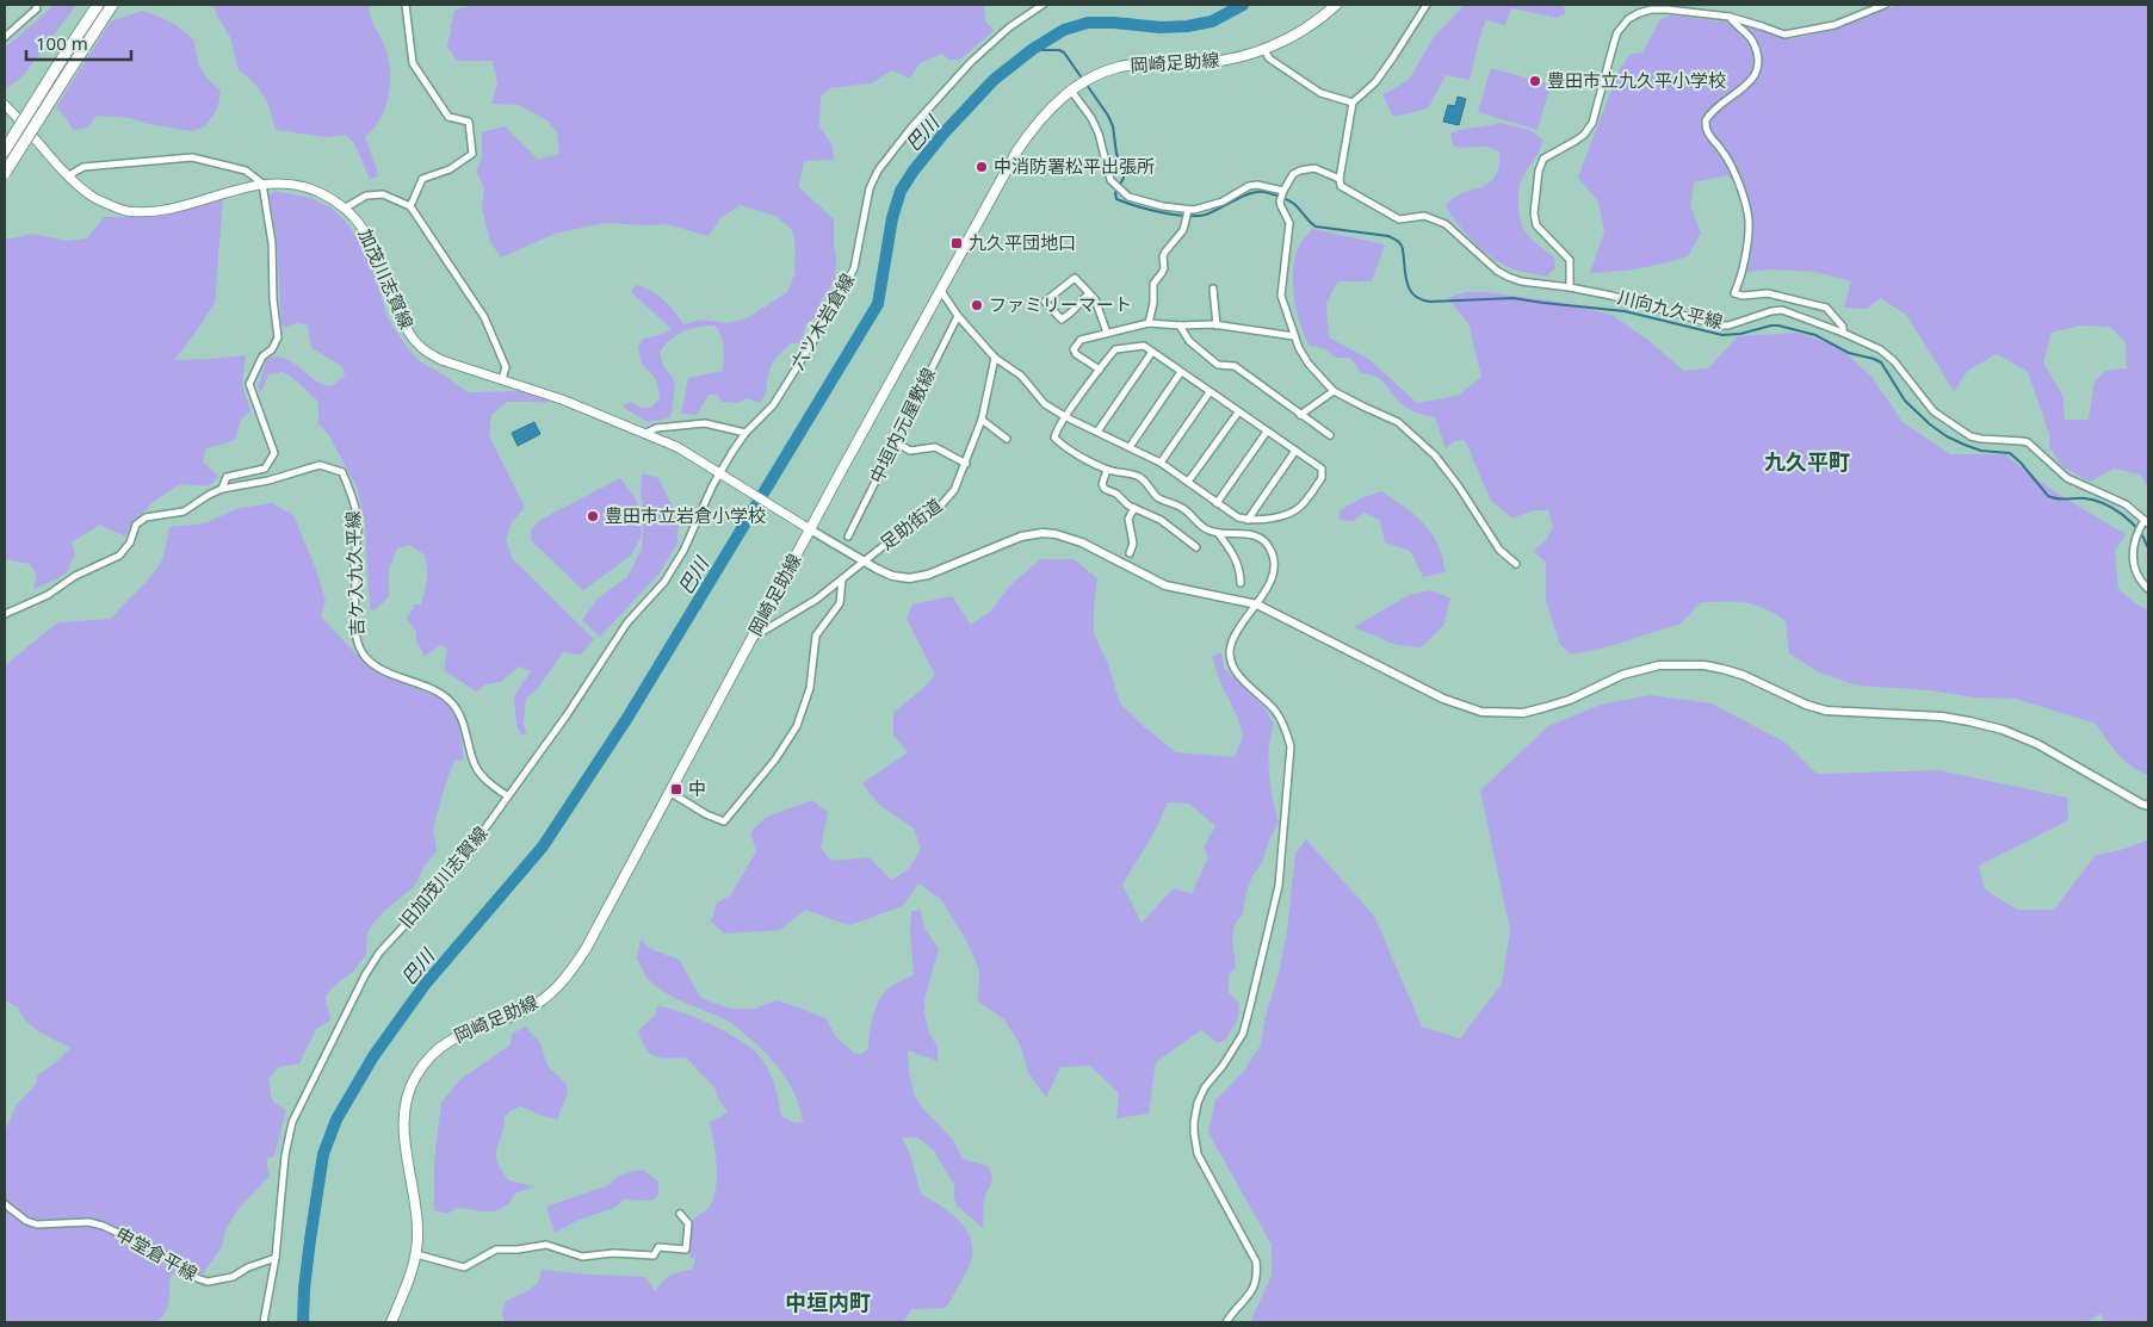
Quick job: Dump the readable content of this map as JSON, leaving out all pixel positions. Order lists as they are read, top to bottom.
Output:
{
  "streets": {
    "main road": ["岡崎足助線", "加茂川志賀線"],
    "street": [
      "川向九久平線",
      "六ツ木岩倉線",
      "中垣内元屋敷線",
      "足助街道",
      "吉ケ入九久平線",
      "旧加茂川志賀線",
      "申堂倉平線"
    ]
  },
  "crossings": [
    ["岡崎足助線", "加茂川志賀線"],
    ["岡崎足助線", "足助街道"],
    ["加茂川志賀線", "六ツ木岩倉線"],
    ["加茂川志賀線", "旧加茂川志賀線"],
    ["六ツ木岩倉線", "旧加茂川志賀線"],
    ["吉ケ入九久平線", "旧加茂川志賀線"],
    ["旧加茂川志賀線", "申堂倉平線"]
  ],
  "districts": ["九久平町", "中垣内町"],
  "water": ["巴川"],
  "places": {
    "other": [
      "豊田市立九久平小学校",
      "中消防署松平出張所",
      "ファミリーマート",
      "豊田市立岩倉小学校"
    ],
    "transit": ["九久平団地口", "中"]
  },
  "scale_bar": "100 m"
}
